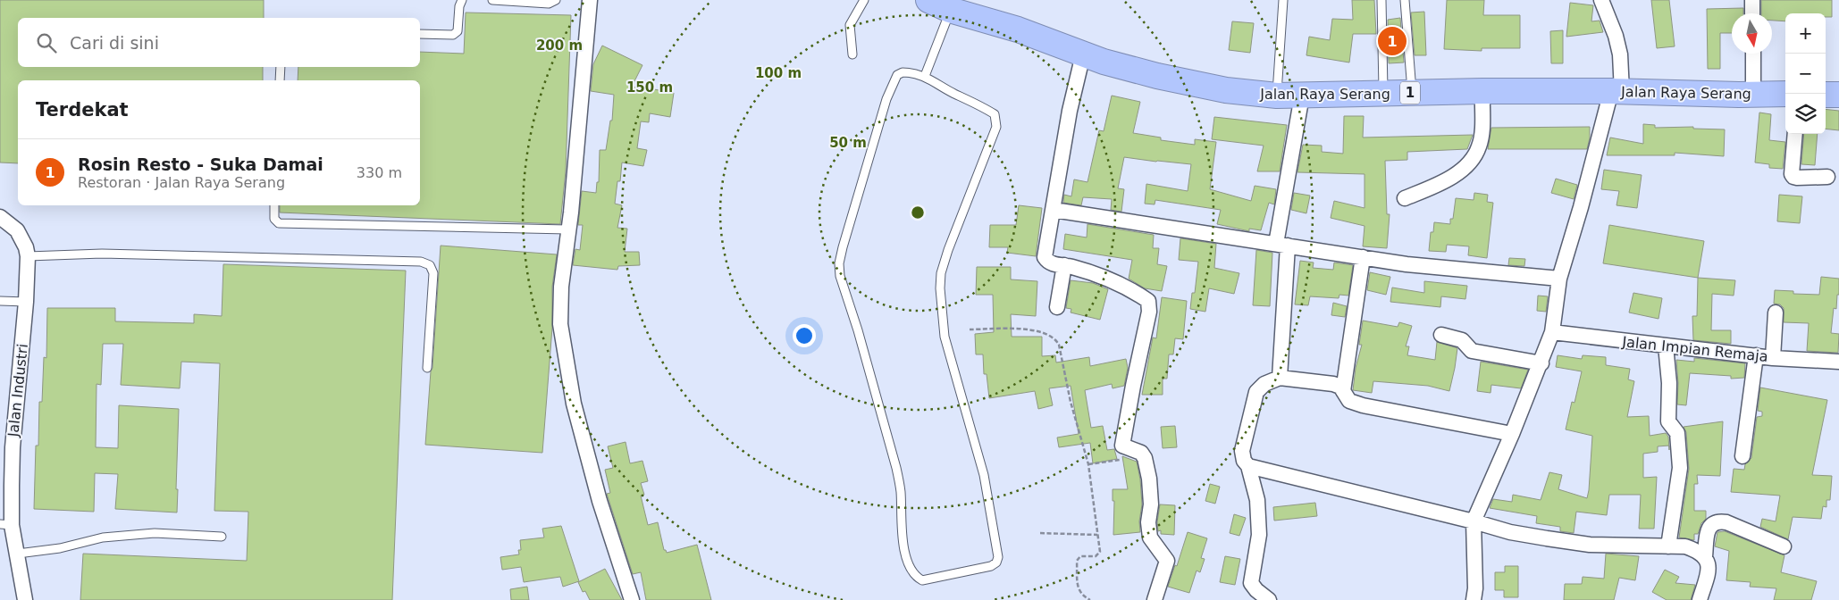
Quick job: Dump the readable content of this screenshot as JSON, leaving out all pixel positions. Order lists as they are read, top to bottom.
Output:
{
  "streets": {
    "highway": ["1", "Jalan Raya Serang"],
    "street": ["Jalan Impian Remaja", "Jalan Industri"]
  },
  "north": "bottom",
  "page": {
    "map_buttons": ["+", "−"],
    "search": "Cari di sini",
    "pins": "1",
    "heading": "Terdekat",
    "list": [
      {
        "mark": "1",
        "name": "Rosin Resto - Suka Damai",
        "note": "Restoran · Jalan Raya Serang",
        "value": "330 m"
      }
    ]
  },
  "rings": [
    "200 m",
    "100 m",
    "150 m",
    "50 m"
  ]
}
